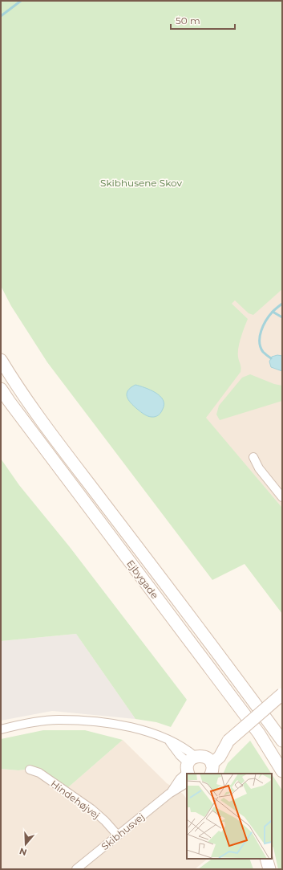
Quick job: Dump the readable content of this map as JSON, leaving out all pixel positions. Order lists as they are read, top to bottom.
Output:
{
  "streets": {
    "main road": ["Ejbygade", "Skibhusvej"],
    "street": ["Hindehøjvej"]
  },
  "crossings": [
    ["Hindehøjvej", "Skibhusvej"]
  ],
  "parks": ["Skibhusene Skov"],
  "scale_bar": "50 m",
  "north": "bottom"
}
